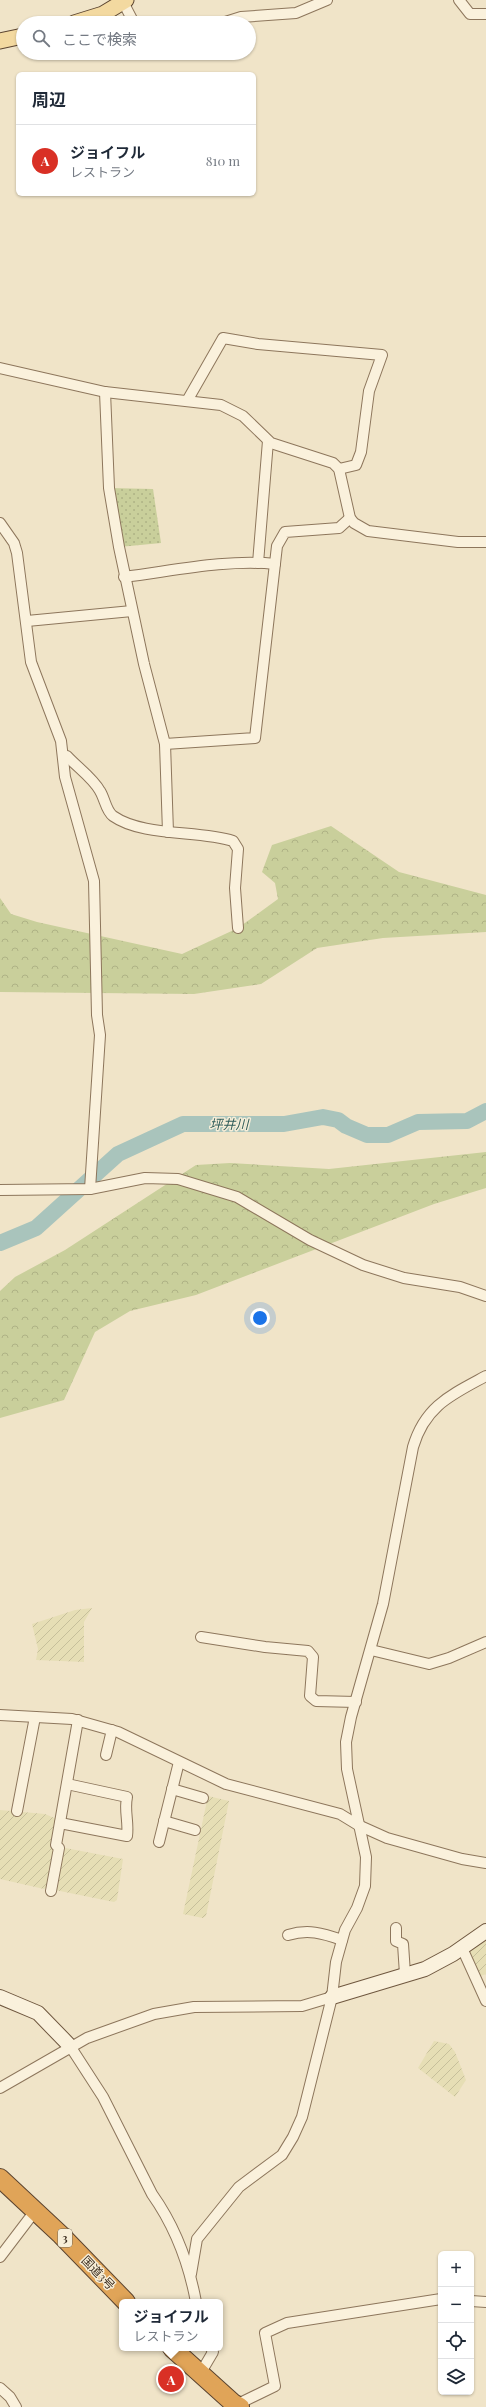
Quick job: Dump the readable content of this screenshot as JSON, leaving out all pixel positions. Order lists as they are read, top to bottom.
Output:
{
  "streets": {
    "highway": ["3", "国道3号"]
  },
  "water": ["坪井川"],
  "page": {
    "search": "ここで検索",
    "heading": "周辺",
    "list": [
      {
        "mark": "A",
        "name": "ジョイフル",
        "note": "レストラン",
        "value": "810 m"
      }
    ],
    "map_buttons": ["+", "−"],
    "popup": ["ジョイフル", "レストラン"],
    "pins": "A"
  }
}
